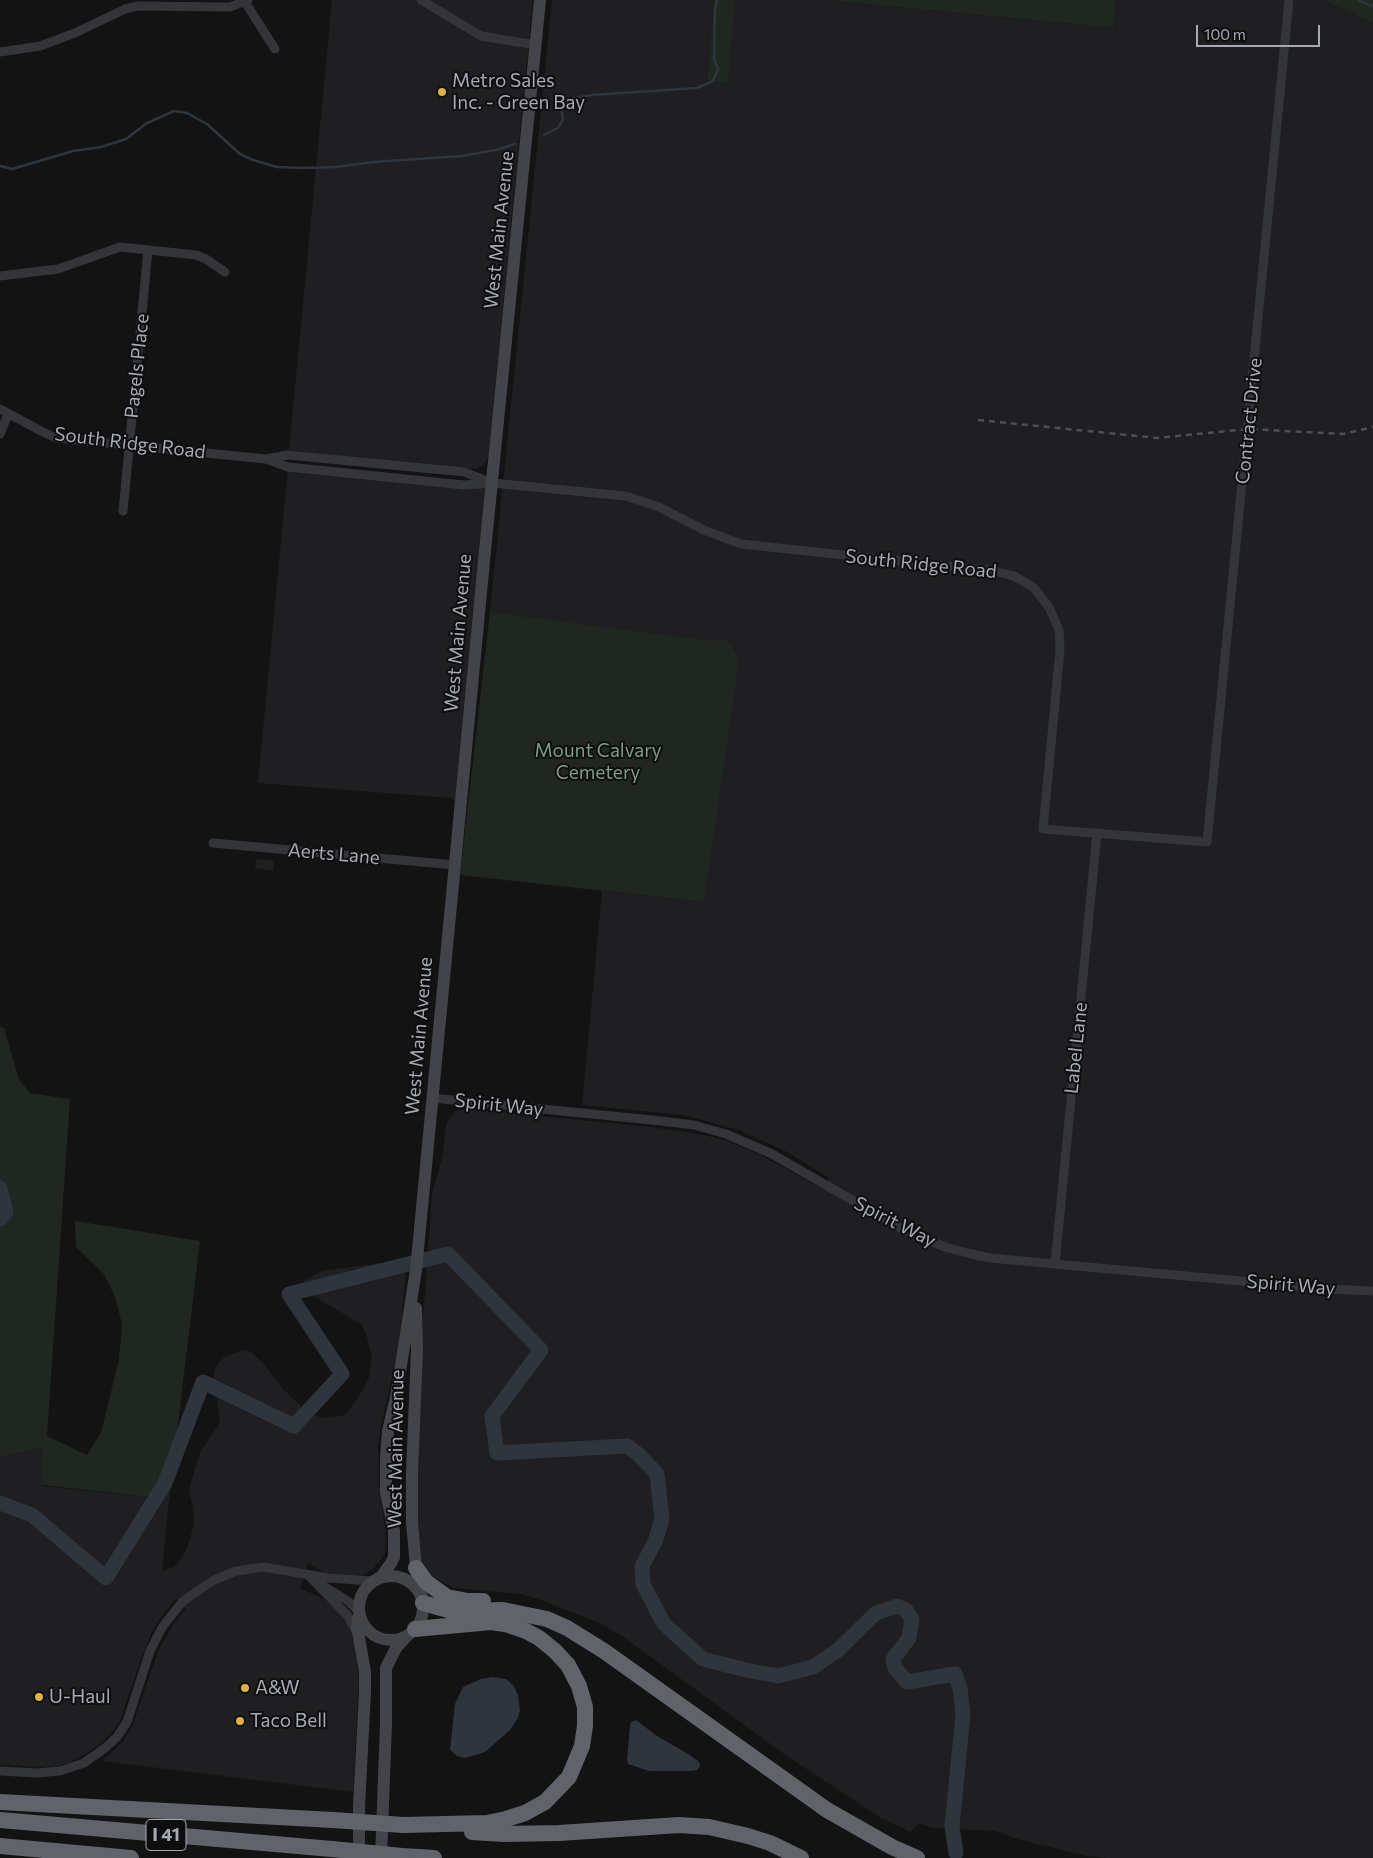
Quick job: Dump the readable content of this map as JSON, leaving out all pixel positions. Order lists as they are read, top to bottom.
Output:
{
  "streets": {
    "highway": ["I 41"],
    "main road": ["West Main Avenue"],
    "street": [
      "Pagels Place",
      "Contract Drive",
      "South Ridge Road",
      "Aerts Lane",
      "Label Lane",
      "Spirit Way"
    ]
  },
  "crossings": [
    ["West Main Avenue", "South Ridge Road"],
    ["West Main Avenue", "Aerts Lane"],
    ["West Main Avenue", "Spirit Way"],
    ["Pagels Place", "South Ridge Road"],
    ["Contract Drive", "South Ridge Road"],
    ["South Ridge Road", "Label Lane"],
    ["Label Lane", "Spirit Way"]
  ],
  "parks": ["Mount Calvary Cemetery"],
  "places": [
    "Metro Sales Inc. - Green Bay",
    "A&W",
    "U-Haul",
    "Taco Bell"
  ],
  "scale_bar": "100 m"
}
